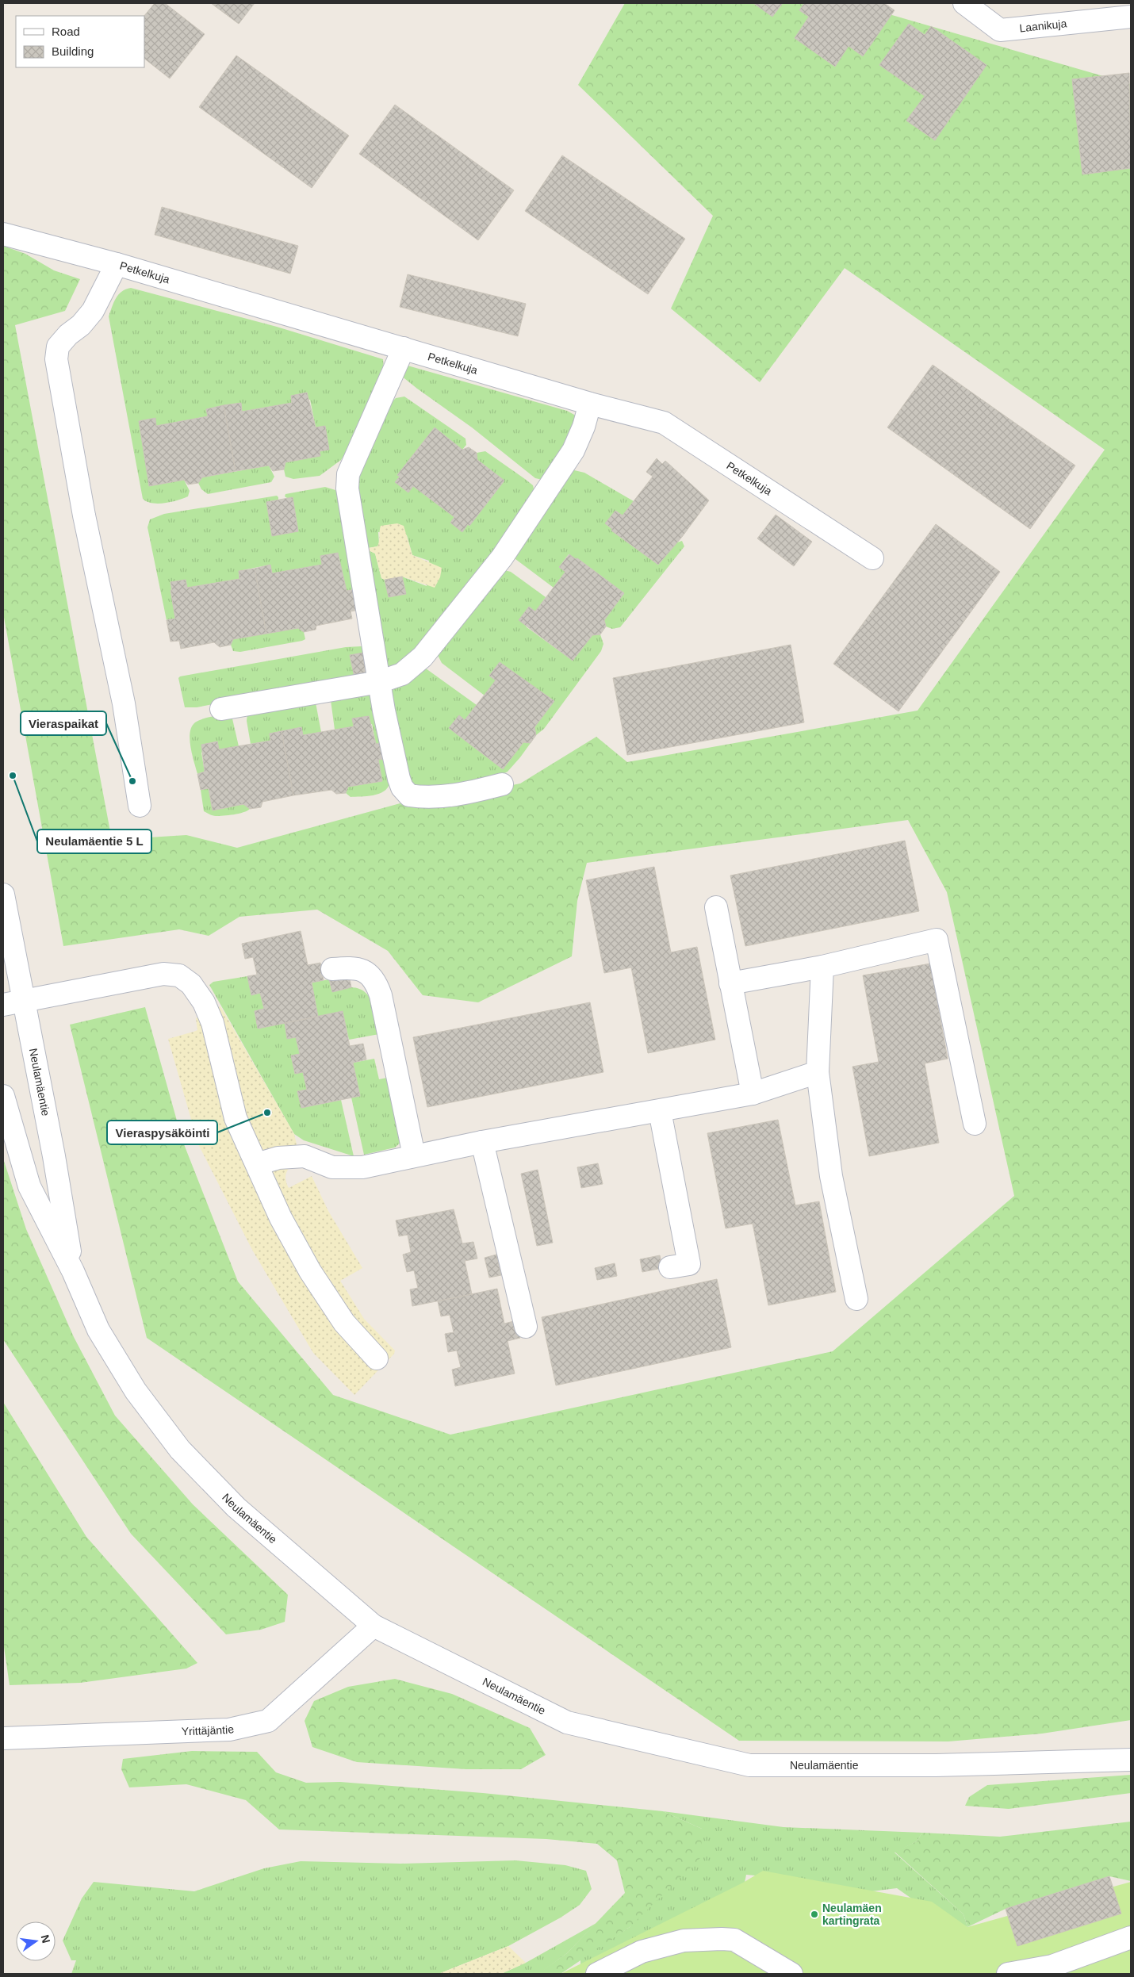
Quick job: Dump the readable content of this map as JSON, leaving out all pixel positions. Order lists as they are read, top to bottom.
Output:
{
  "streets": {
    "street": [
      "Laanikuja",
      "Petkelkuja",
      "Neulamäentie",
      "Yrittäjäntie"
    ]
  },
  "crossings": [
    ["Neulamäentie", "Yrittäjäntie"]
  ],
  "places": [
    "Neulamäentie 5 L",
    "Vieraspaikat",
    "Vieraspysäköinti",
    "Neulamäen kartingrata"
  ],
  "legend": ["Road", "Building"],
  "north": "right"
}
